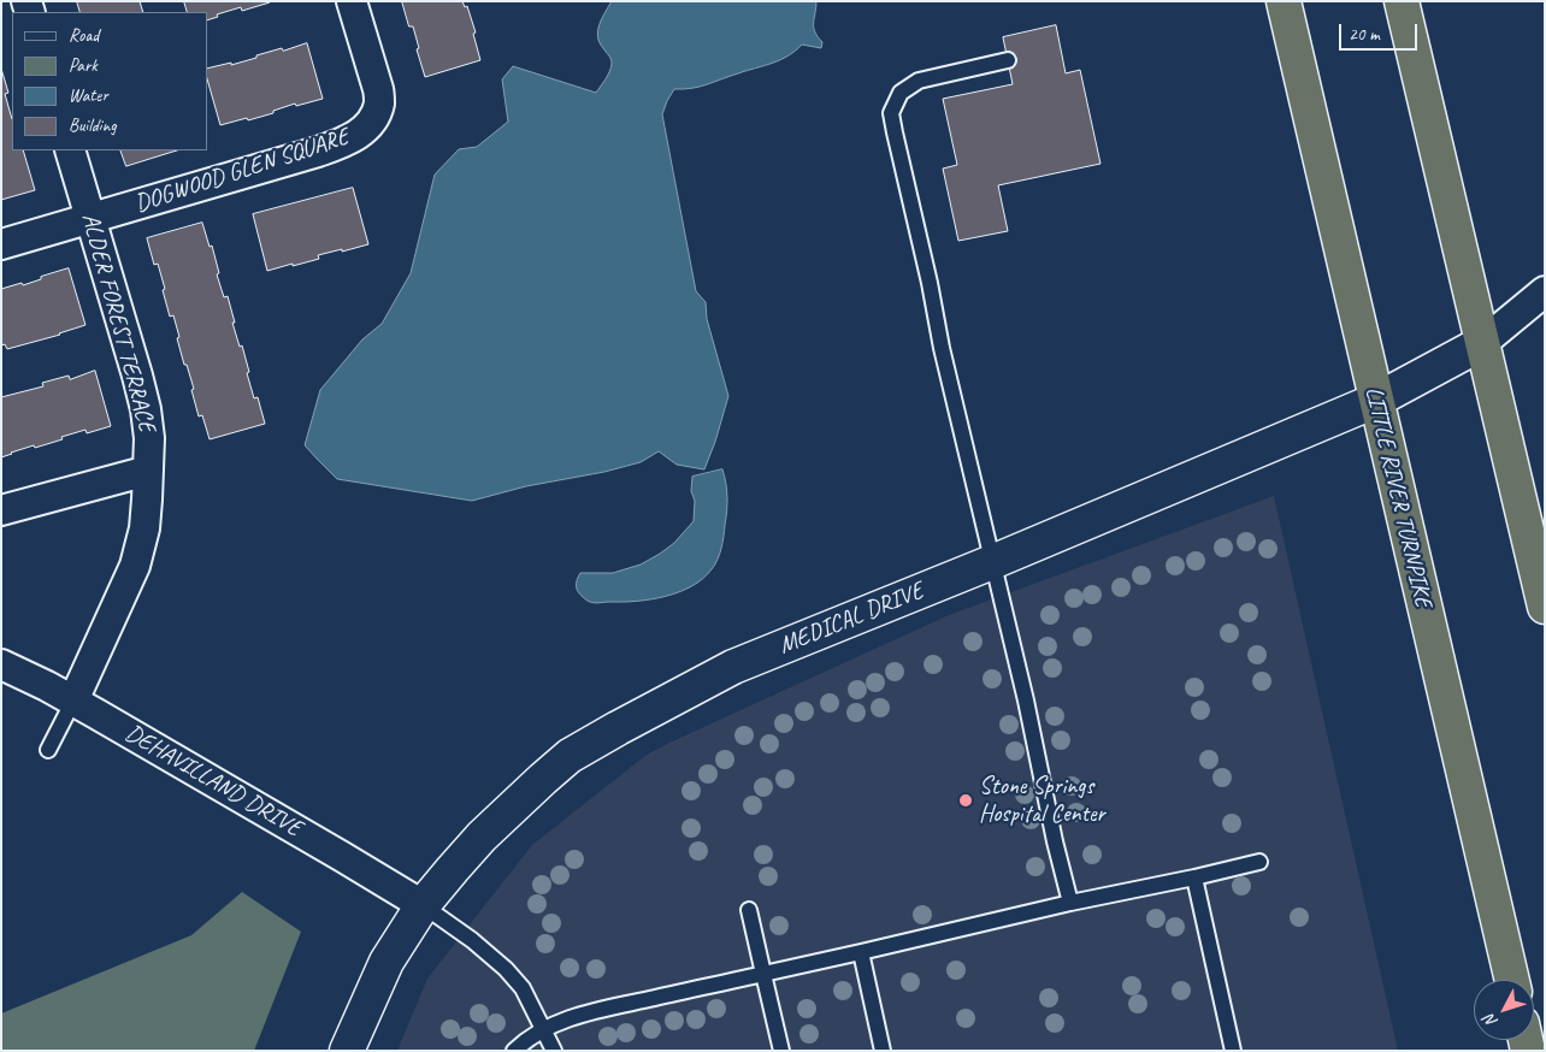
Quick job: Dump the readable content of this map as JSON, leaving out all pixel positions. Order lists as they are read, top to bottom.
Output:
{
  "streets": {
    "highway": ["LITTLE RIVER TURNPIKE"],
    "street": [
      "DOGWOOD GLEN SQUARE",
      "ALDER FOREST TERRACE",
      "MEDICAL DRIVE",
      "DEHAVILLAND DRIVE"
    ]
  },
  "crossings": [
    ["DOGWOOD GLEN SQUARE", "ALDER FOREST TERRACE"],
    ["ALDER FOREST TERRACE", "DEHAVILLAND DRIVE"],
    ["LITTLE RIVER TURNPIKE", "MEDICAL DRIVE"],
    ["MEDICAL DRIVE", "DEHAVILLAND DRIVE"]
  ],
  "places": ["Stone Springs Hospital Center"],
  "legend": [
    "Road",
    "Park",
    "Water",
    "Building"
  ],
  "scale_bar": "20 m",
  "north": "bottom left"
}
